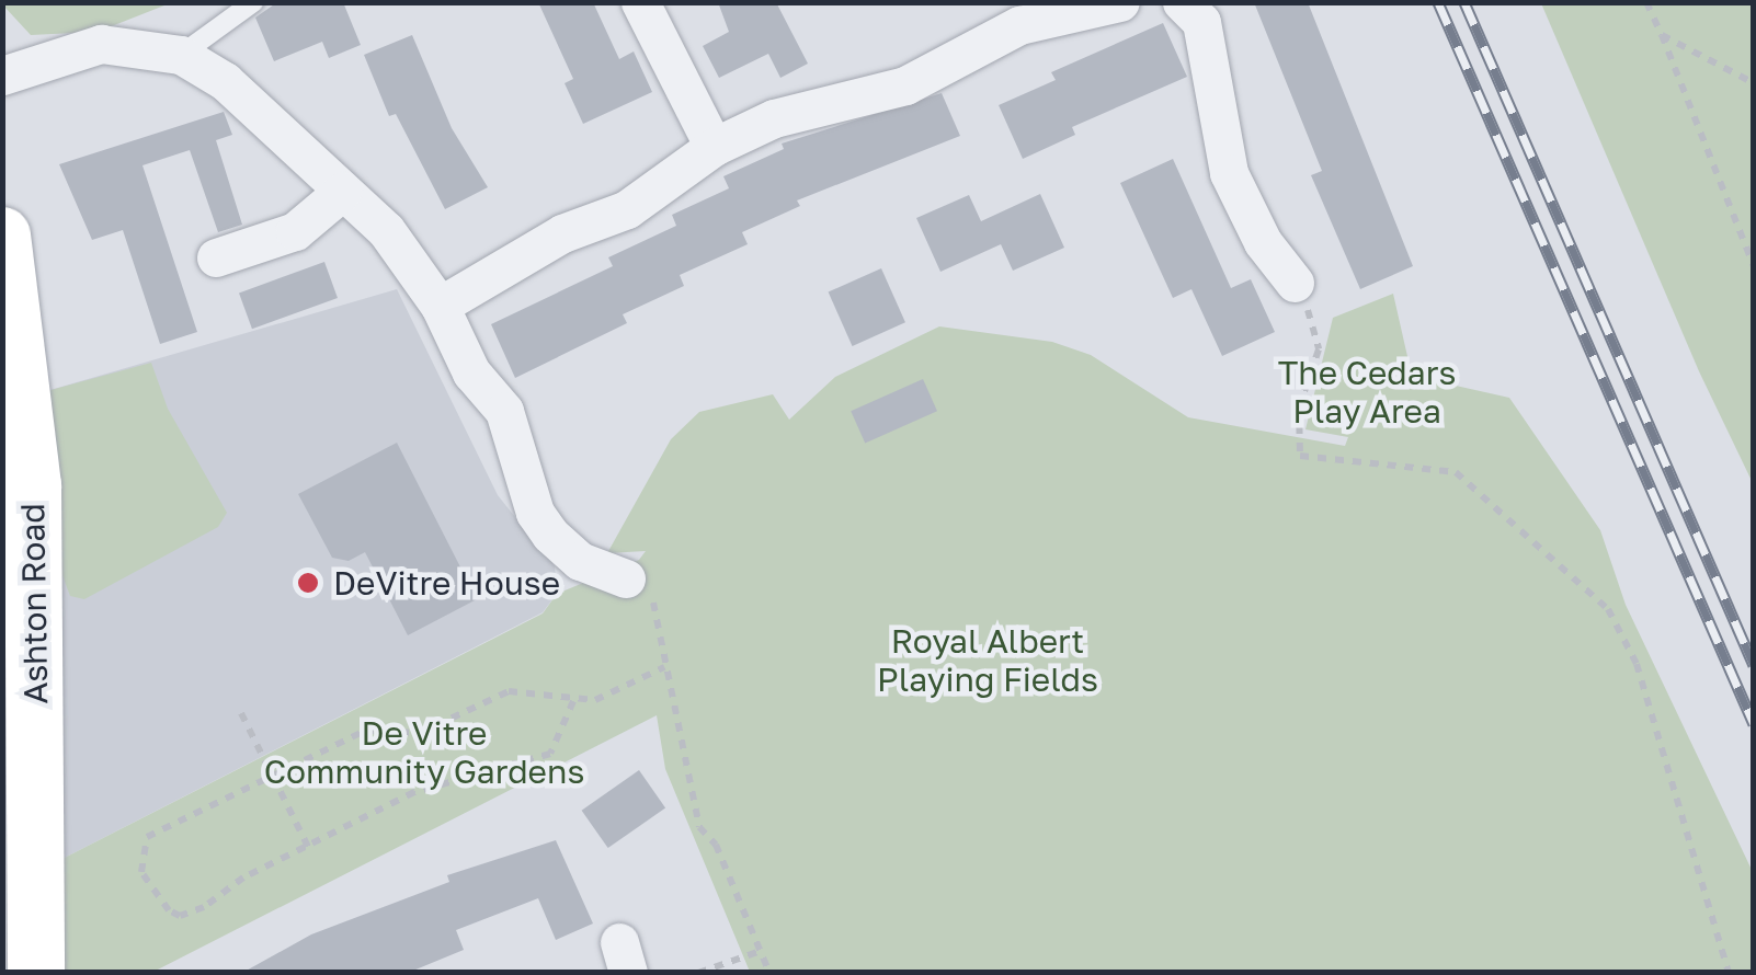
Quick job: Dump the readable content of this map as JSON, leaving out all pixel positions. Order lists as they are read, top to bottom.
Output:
{
  "streets": {
    "main road": ["Ashton Road"]
  },
  "parks": ["The Cedars Play Area", "Royal Albert Playing Fields", "De Vitre Community Gardens"],
  "places": ["DeVitre House"]
}
